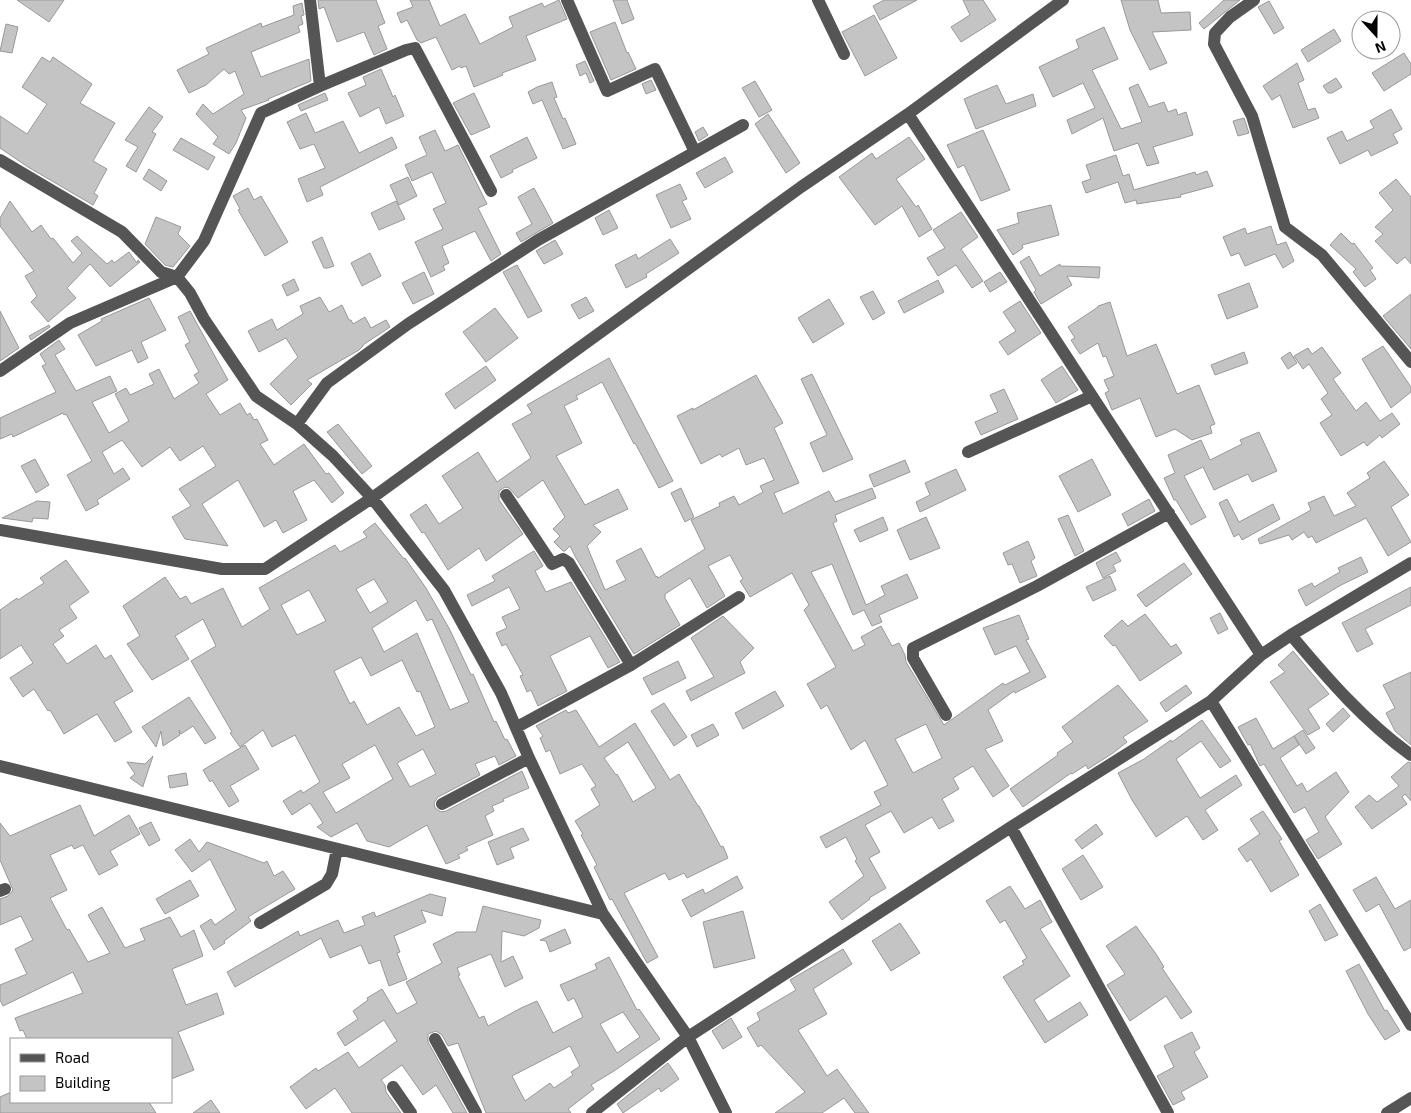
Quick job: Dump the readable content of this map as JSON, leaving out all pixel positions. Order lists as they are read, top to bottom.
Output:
{
  "legend": ["Road", "Building"],
  "north": "bottom"
}
